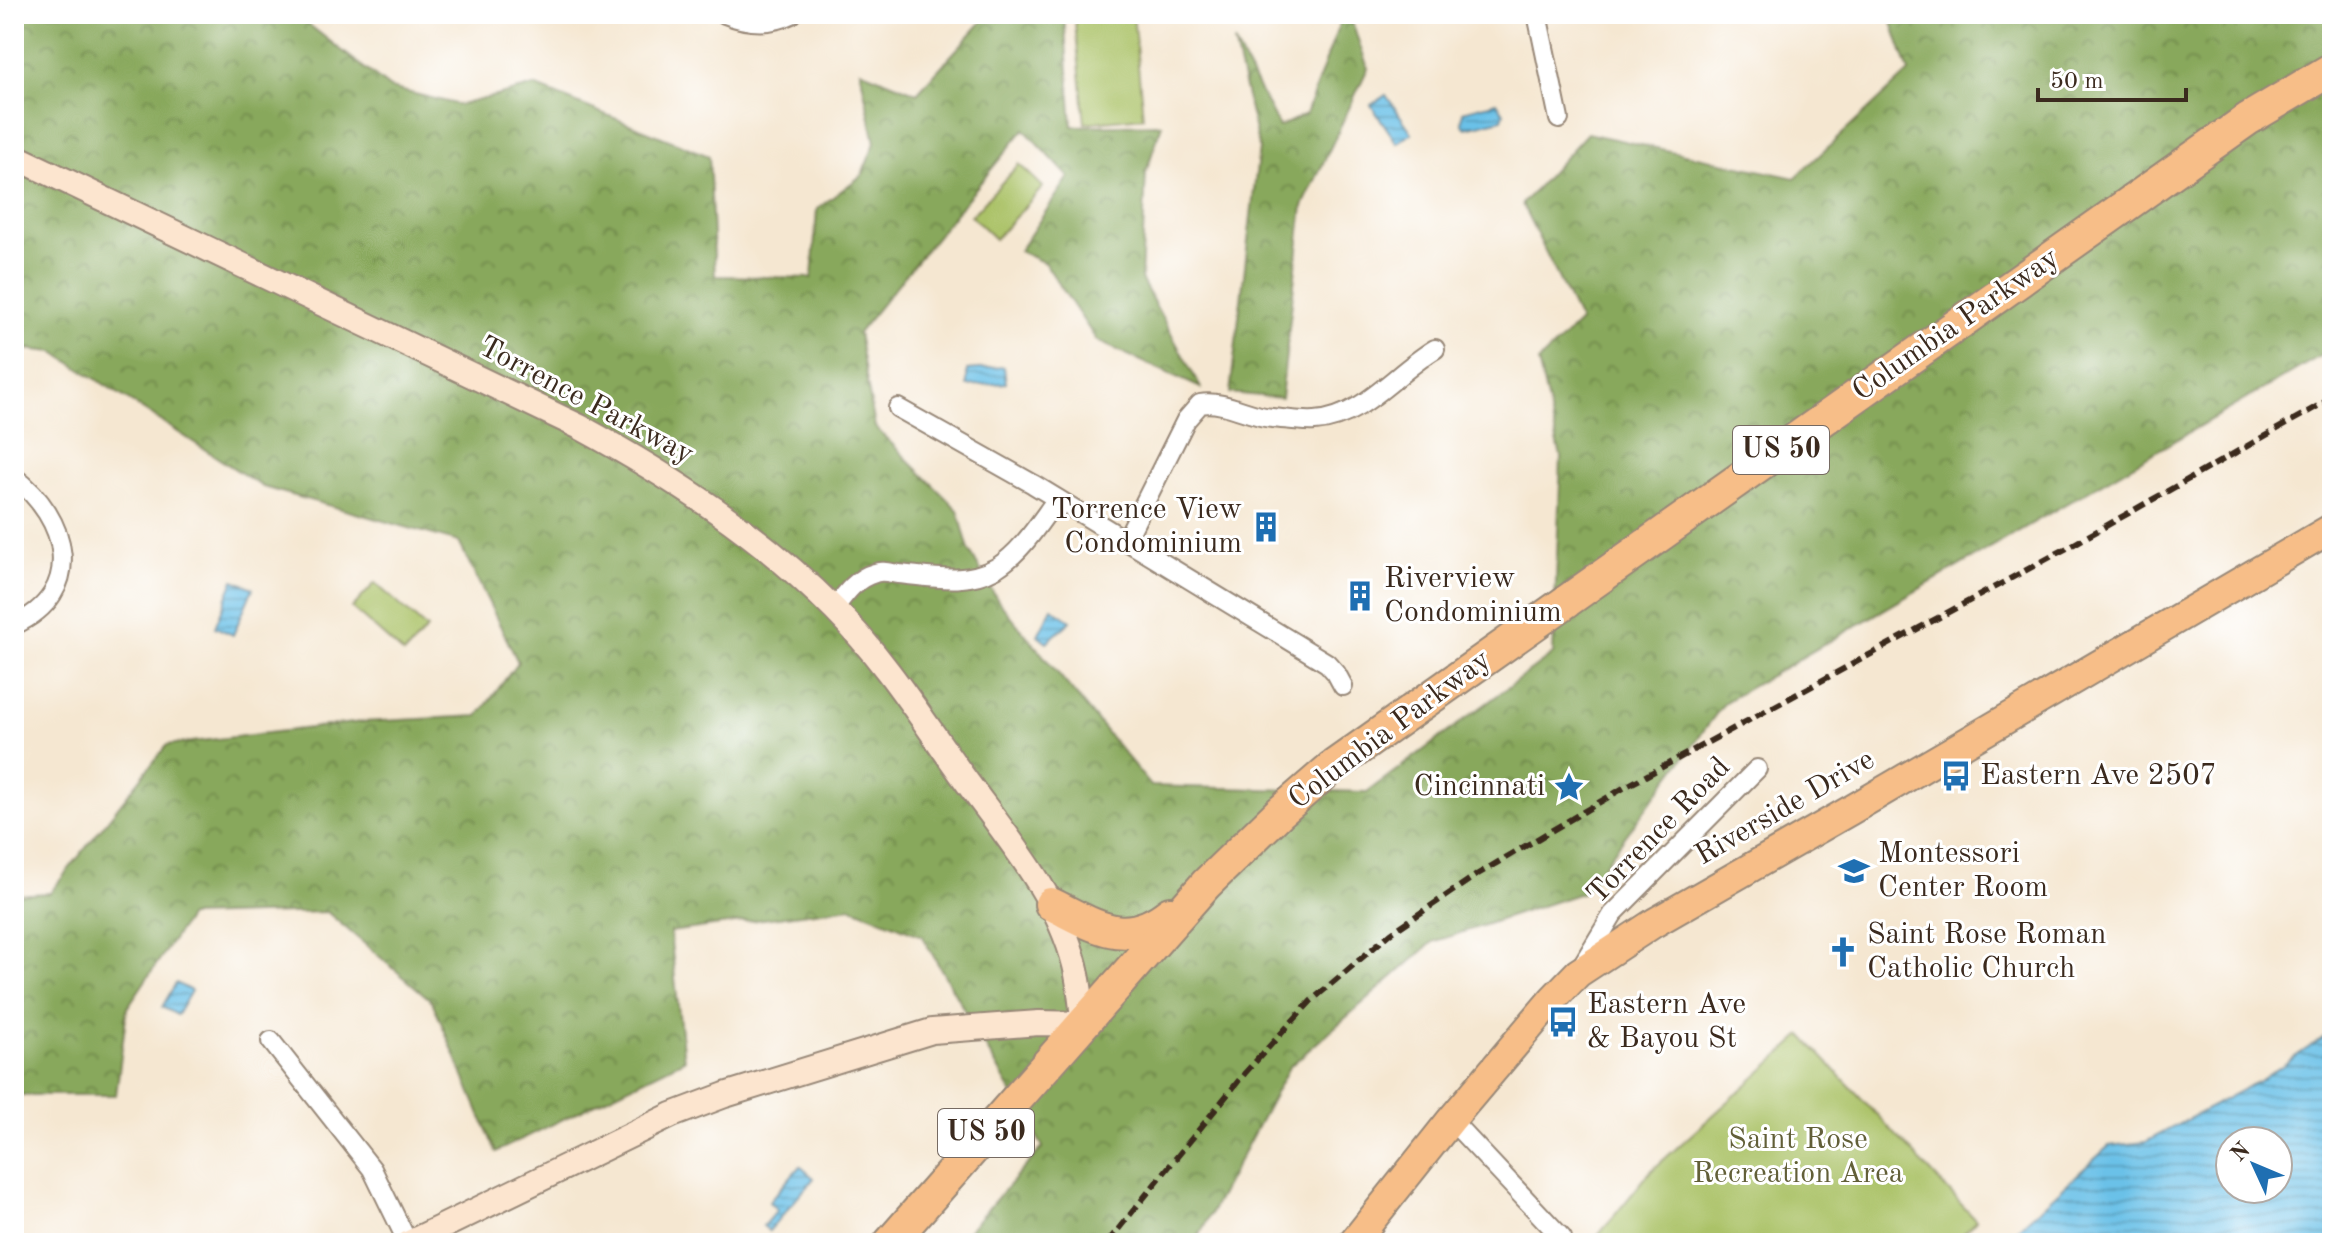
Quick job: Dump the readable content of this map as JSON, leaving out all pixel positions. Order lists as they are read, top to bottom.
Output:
{
  "streets": {
    "highway": ["Columbia Parkway", "US 50"],
    "main road": ["Riverside Drive"],
    "street": ["Torrence Parkway", "Torrence Road"]
  },
  "crossings": [
    ["Columbia Parkway", "Torrence Parkway"],
    ["Riverside Drive", "Torrence Road"]
  ],
  "parks": ["Saint Rose Recreation Area"],
  "places": {
    "building": ["Torrence View Condominium", "Riverview Condominium"],
    "bus stop": ["Eastern Ave 2507", "Eastern Ave & Bayou St"],
    "place": ["Cincinnati"],
    "school or university": ["Montessori Center Room"],
    "church": ["Saint Rose Roman Catholic Church"]
  },
  "scale_bar": "50 m",
  "north": "top left"
}
